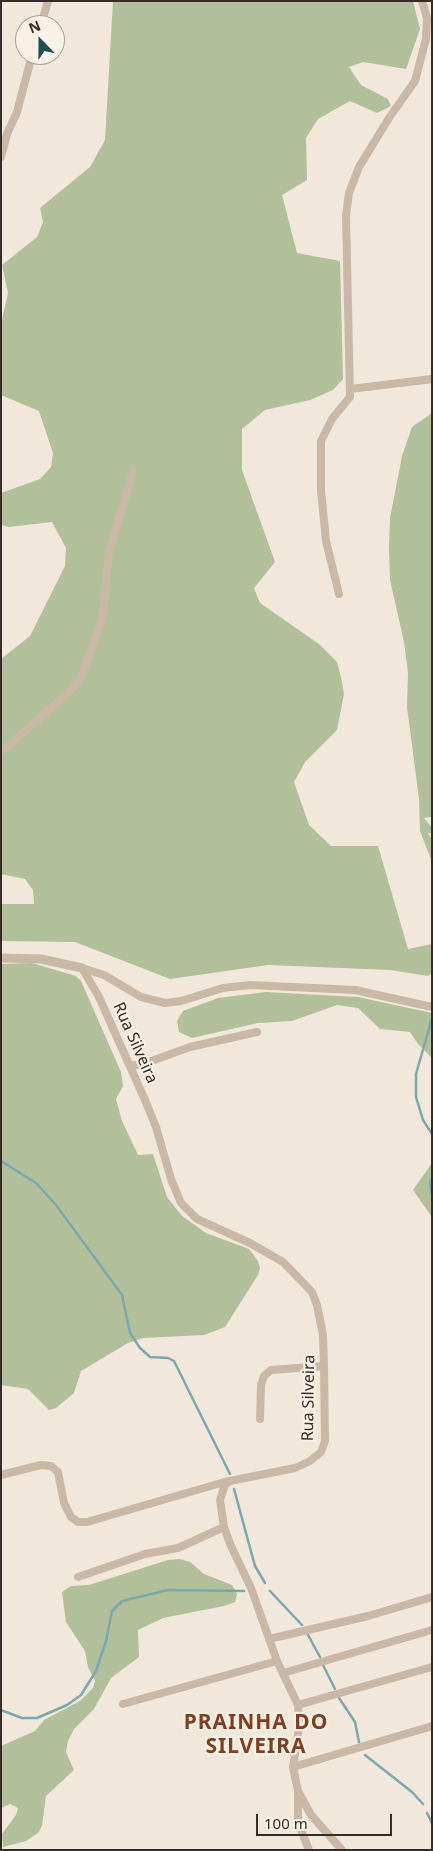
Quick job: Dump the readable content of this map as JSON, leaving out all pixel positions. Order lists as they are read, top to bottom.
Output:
{
  "streets": {
    "street": ["Rua Silveira"]
  },
  "districts": ["PRAINHA DO SILVEIRA"],
  "scale_bar": "100 m",
  "north": "top"
}
